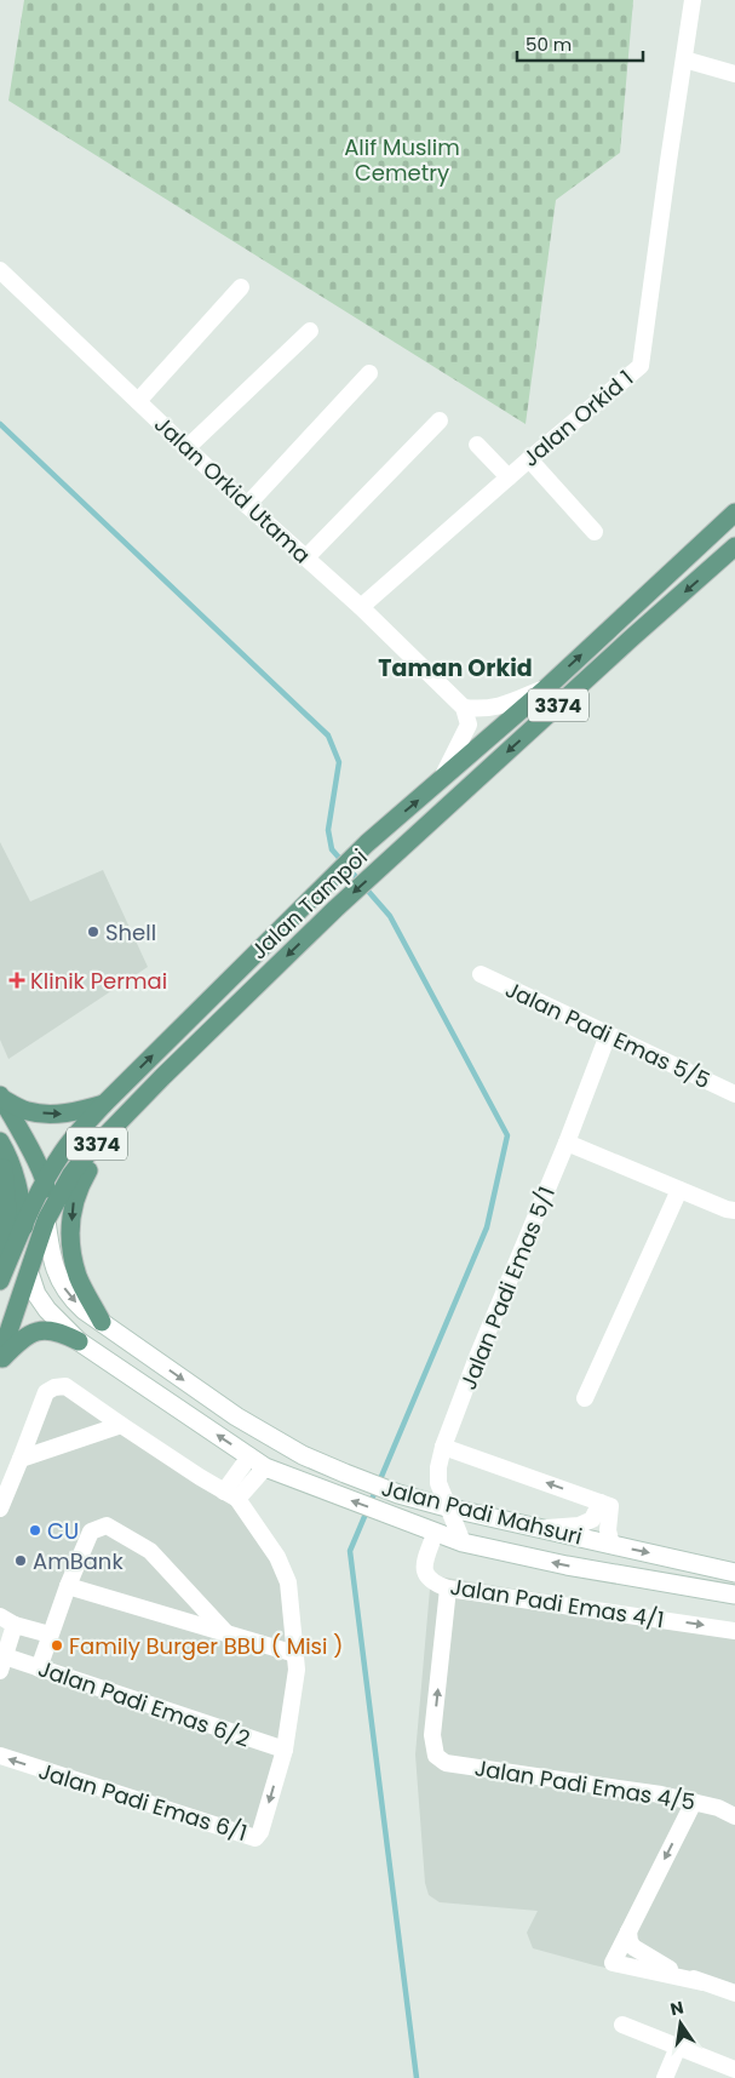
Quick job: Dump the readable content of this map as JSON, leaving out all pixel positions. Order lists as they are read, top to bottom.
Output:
{
  "streets": {
    "main road": ["3374", "Jalan Tampoi", "Jalan Padi Mahsuri"],
    "street": [
      "Jalan Orkid 1",
      "Jalan Orkid Utama",
      "Jalan Padi Emas 5/5",
      "Jalan Padi Emas 5/1",
      "Jalan Padi Emas 4/1",
      "Jalan Padi Emas 6/2",
      "Jalan Padi Emas 4/5",
      "Jalan Padi Emas 6/1"
    ]
  },
  "crossings": [
    ["Jalan Orkid 1", "Jalan Orkid Utama"],
    ["Jalan Tampoi", "Jalan Padi Mahsuri"],
    ["Jalan Padi Emas 5/5", "Jalan Padi Emas 5/1"],
    ["Jalan Padi Emas 5/1", "Jalan Padi Mahsuri"],
    ["Jalan Padi Mahsuri", "Jalan Padi Emas 4/1"],
    ["Jalan Padi Emas 4/1", "Jalan Padi Emas 4/5"],
    ["Jalan Padi Emas 6/2", "Jalan Padi Emas 6/1"]
  ],
  "districts": ["Taman Orkid"],
  "parks": ["Alif Muslim Cemetry"],
  "places": {
    "other": [
      "Shell",
      "CU",
      "AmBank",
      "Family Burger BBU ( Misi )"
    ],
    "health": ["Klinik Permai"]
  },
  "scale_bar": "50 m",
  "north": "top"
}
